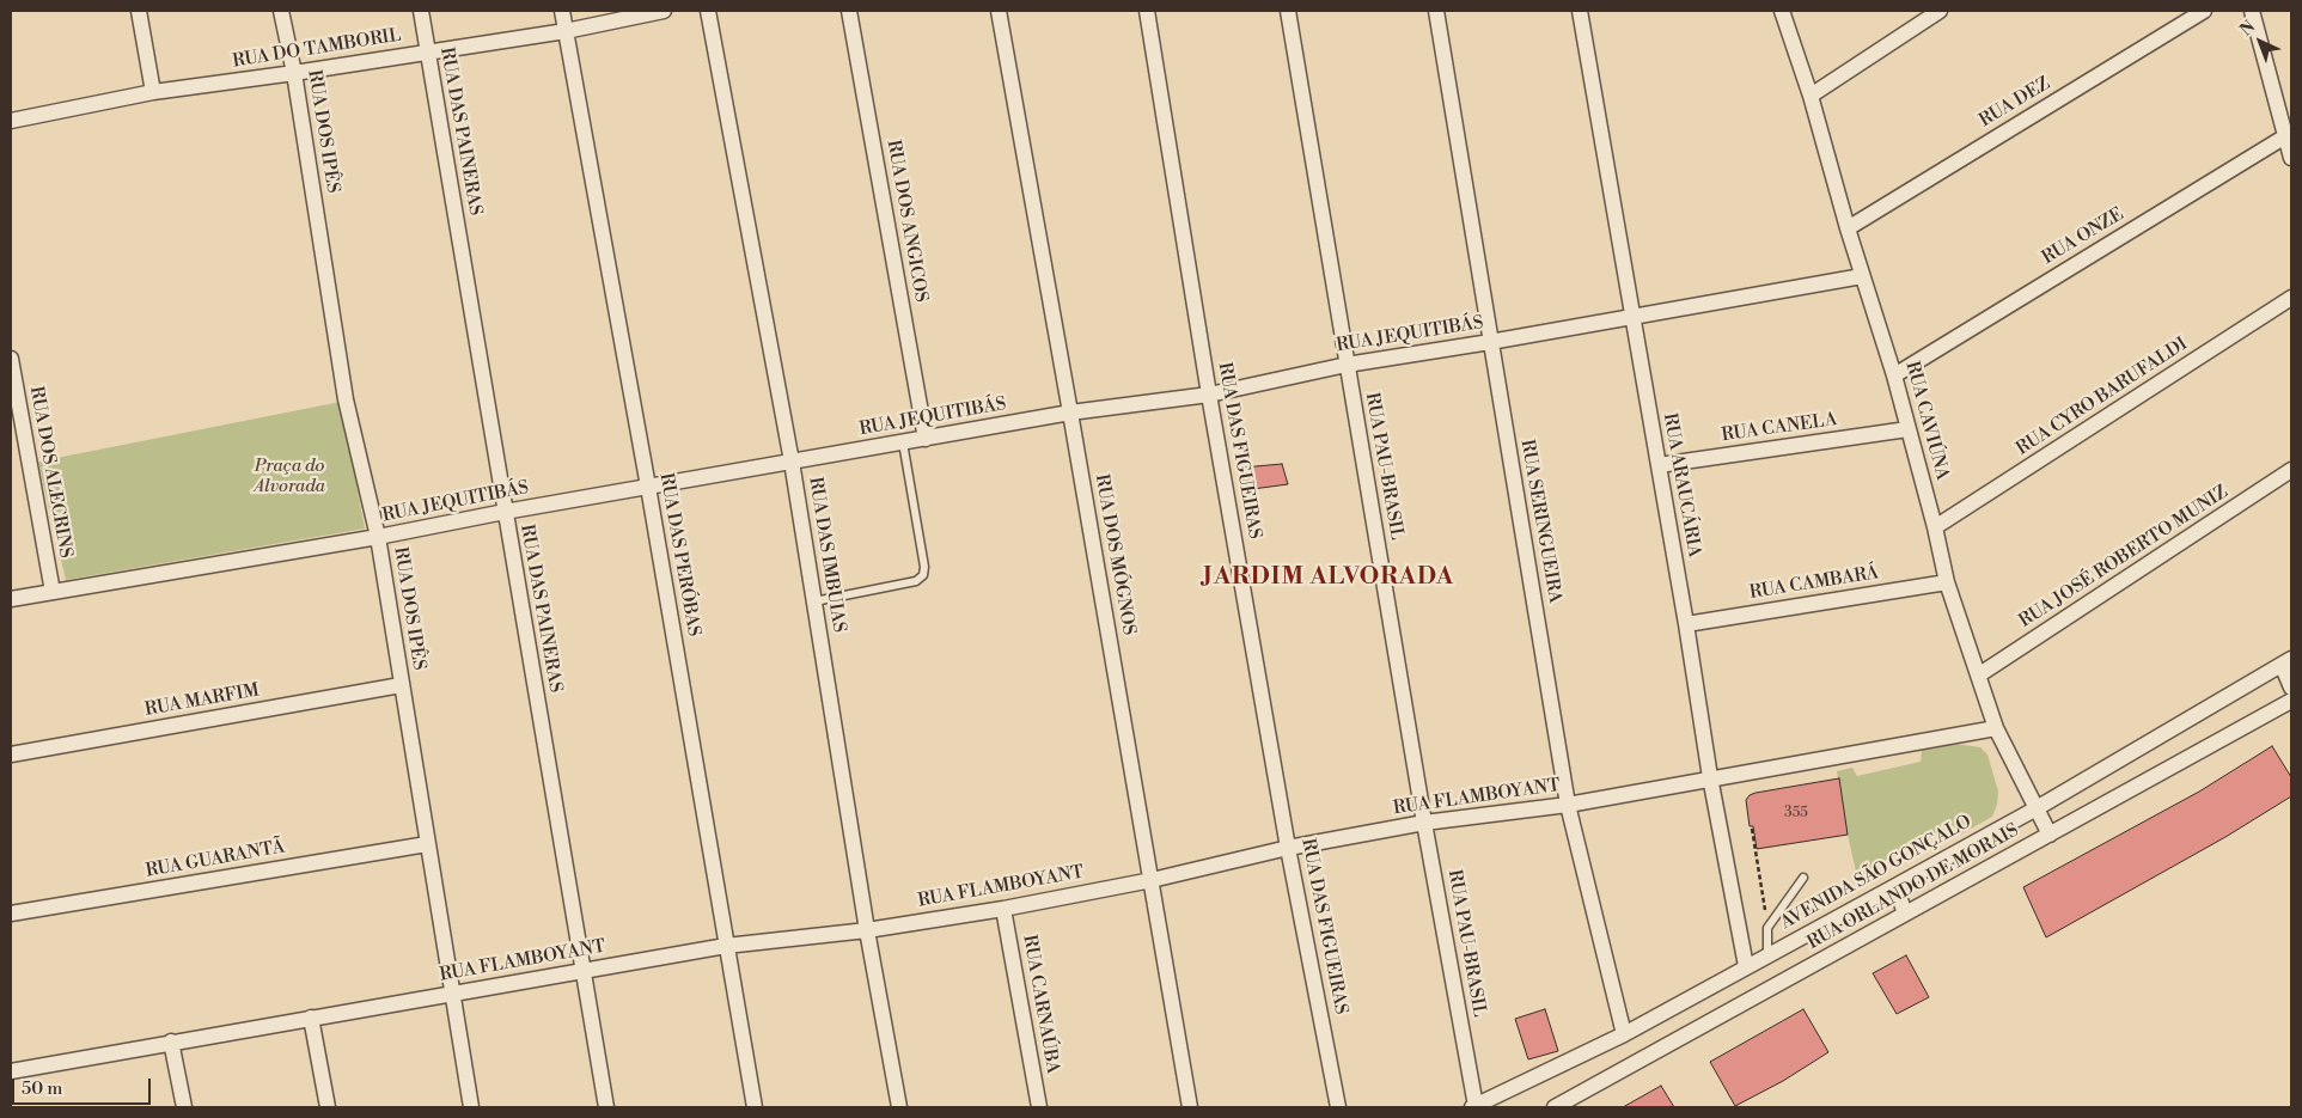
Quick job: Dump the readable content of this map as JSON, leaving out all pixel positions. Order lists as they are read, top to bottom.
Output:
{
  "streets": {
    "street": [
      "RUA DO TAMBORIL",
      "RUA DEZ",
      "RUA DOS IPÊS",
      "RUA DAS PAINERAS",
      "RUA DOS ANGICOS",
      "RUA ONZE",
      "RUA JEQUITIBÁS",
      "RUA CYRO BARUFALDI",
      "RUA CAVIÚNA",
      "RUA CANELA",
      "RUA DAS FIGUEIRAS",
      "RUA PAU-BRASIL",
      "RUA DOS ALECRINS",
      "RUA ARAUCÁRIA",
      "RUA SERINGUEIRA",
      "RUA DAS PERÓBAS",
      "RUA DAS IMBUIAS",
      "RUA DOS MÓGNOS",
      "RUA JOSÉ ROBERTO MUNIZ",
      "RUA CAMBARÁ",
      "RUA MARFIM",
      "RUA FLAMBOYANT",
      "RUA GUARANTÃ",
      "AVENIDA SÃO GONÇALO",
      "RUA ORLANDO DE MORAIS",
      "RUA CARNAÚBA"
    ]
  },
  "crossings": [
    ["RUA DO TAMBORIL", "RUA DOS IPÊS"],
    ["RUA DO TAMBORIL", "RUA DAS PAINERAS"],
    ["RUA DO TAMBORIL", "RUA DAS PERÓBAS"],
    ["RUA DEZ", "RUA CAVIÚNA"],
    ["RUA DOS IPÊS", "RUA JEQUITIBÁS"],
    ["RUA DOS IPÊS", "RUA MARFIM"],
    ["RUA DOS IPÊS", "RUA FLAMBOYANT"],
    ["RUA DOS IPÊS", "RUA GUARANTÃ"],
    ["RUA DAS PAINERAS", "RUA JEQUITIBÁS"],
    ["RUA DAS PAINERAS", "RUA FLAMBOYANT"],
    ["RUA DOS ANGICOS", "RUA JEQUITIBÁS"],
    ["RUA ONZE", "RUA CAVIÚNA"],
    ["RUA JEQUITIBÁS", "RUA CAVIÚNA"],
    ["RUA JEQUITIBÁS", "RUA DAS FIGUEIRAS"],
    ["RUA JEQUITIBÁS", "RUA PAU-BRASIL"],
    ["RUA JEQUITIBÁS", "RUA DOS ALECRINS"],
    ["RUA JEQUITIBÁS", "RUA ARAUCÁRIA"],
    ["RUA JEQUITIBÁS", "RUA SERINGUEIRA"],
    ["RUA JEQUITIBÁS", "RUA DAS PERÓBAS"],
    ["RUA JEQUITIBÁS", "RUA DAS IMBUIAS"],
    ["RUA JEQUITIBÁS", "RUA DOS MÓGNOS"],
    ["RUA CYRO BARUFALDI", "RUA CAVIÚNA"],
    ["RUA CAVIÚNA", "RUA CANELA"],
    ["RUA CAVIÚNA", "RUA JOSÉ ROBERTO MUNIZ"],
    ["RUA CAVIÚNA", "RUA CAMBARÁ"],
    ["RUA CAVIÚNA", "RUA FLAMBOYANT"],
    ["RUA CAVIÚNA", "AVENIDA SÃO GONÇALO"],
    ["RUA CAVIÚNA", "RUA ORLANDO DE MORAIS"],
    ["RUA CANELA", "RUA ARAUCÁRIA"],
    ["RUA DAS FIGUEIRAS", "RUA FLAMBOYANT"],
    ["RUA PAU-BRASIL", "RUA FLAMBOYANT"],
    ["RUA PAU-BRASIL", "AVENIDA SÃO GONÇALO"],
    ["RUA ARAUCÁRIA", "RUA CAMBARÁ"],
    ["RUA ARAUCÁRIA", "RUA FLAMBOYANT"],
    ["RUA ARAUCÁRIA", "AVENIDA SÃO GONÇALO"],
    ["RUA SERINGUEIRA", "RUA FLAMBOYANT"],
    ["RUA SERINGUEIRA", "AVENIDA SÃO GONÇALO"],
    ["RUA DAS PERÓBAS", "RUA FLAMBOYANT"],
    ["RUA DAS IMBUIAS", "RUA FLAMBOYANT"],
    ["RUA DOS MÓGNOS", "RUA FLAMBOYANT"],
    ["RUA FLAMBOYANT", "RUA CARNAÚBA"]
  ],
  "districts": ["JARDIM ALVORADA"],
  "parks": ["Praça do Alvorada"],
  "house_numbers": ["355"],
  "scale_bar": "50 m",
  "north": "top left"
}
